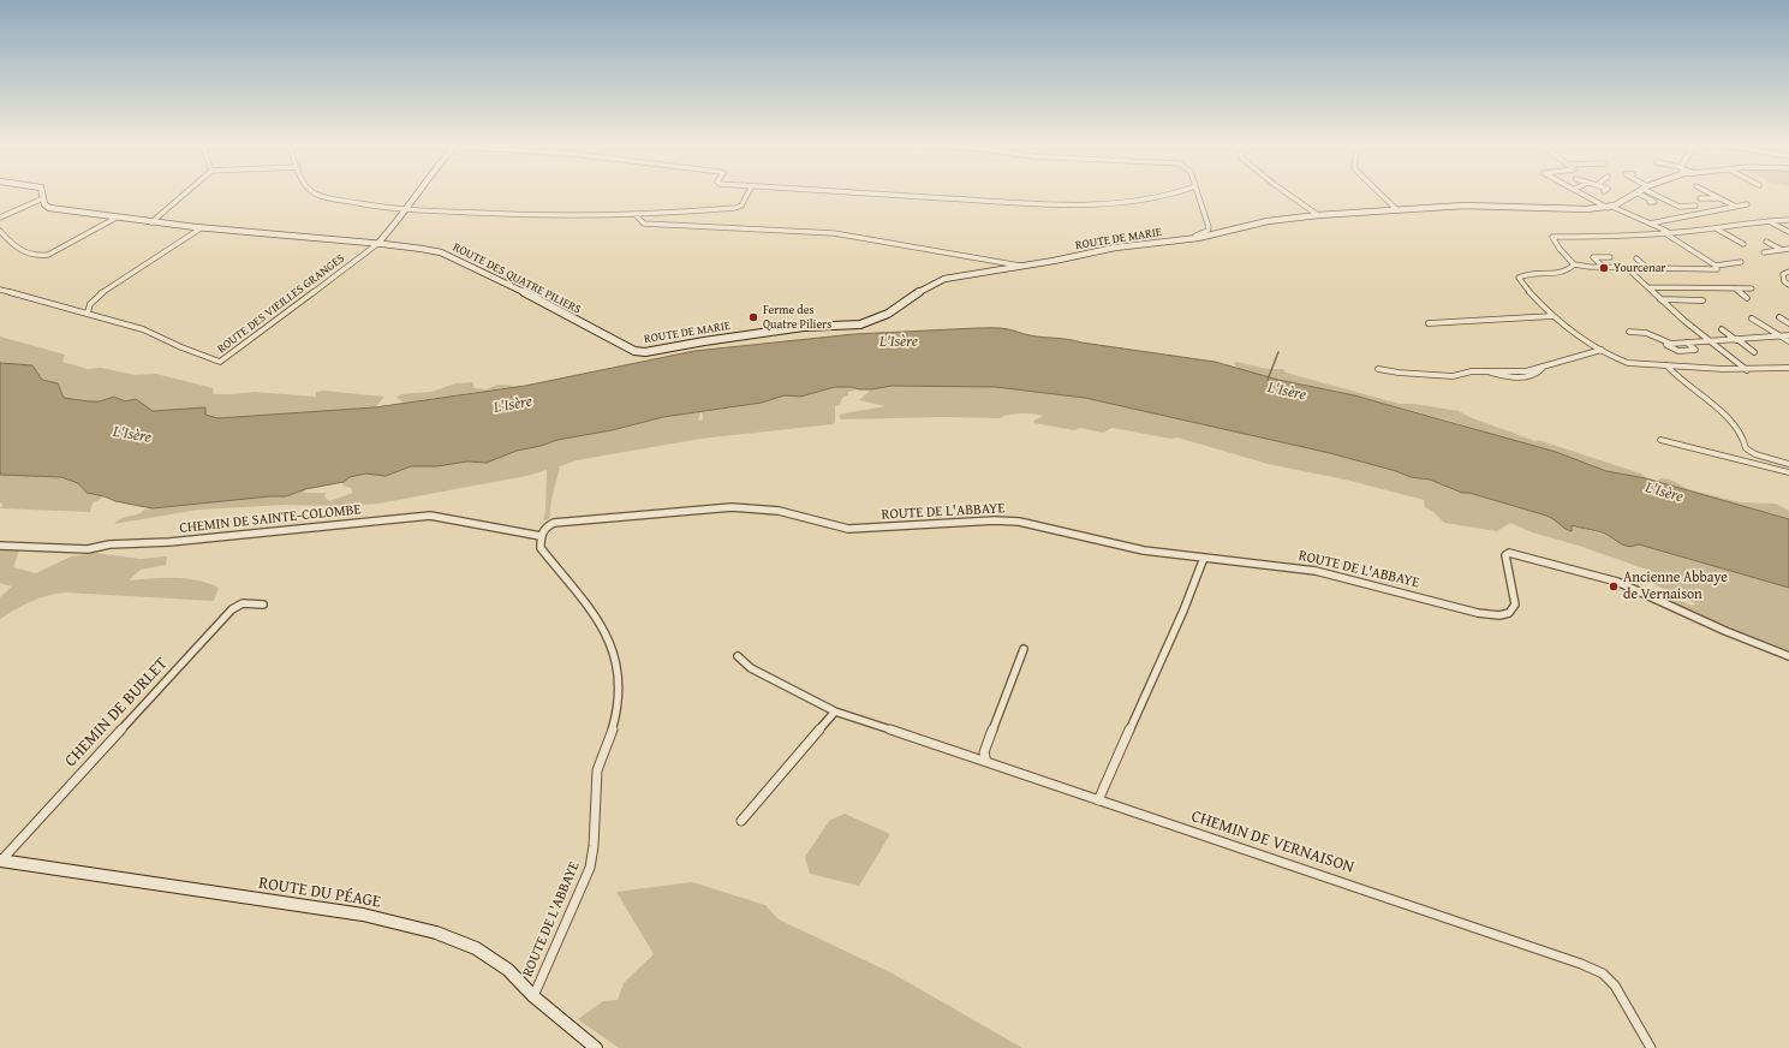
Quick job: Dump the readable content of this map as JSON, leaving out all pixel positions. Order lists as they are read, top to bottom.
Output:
{
  "streets": {
    "street": [
      "ROUTE DE MARIE",
      "ROUTE DES QUATRE PILIERS",
      "ROUTE DES VIEILLES GRANGES",
      "ROUTE DE L'ABBAYE",
      "CHEMIN DE SAINTE-COLOMBE",
      "CHEMIN DE BURLET",
      "CHEMIN DE VERNAISON",
      "ROUTE DU PÉAGE"
    ]
  },
  "crossings": [
    ["ROUTE DE MARIE", "ROUTE DES QUATRE PILIERS"],
    ["ROUTE DES QUATRE PILIERS", "ROUTE DES VIEILLES GRANGES"],
    ["ROUTE DE L'ABBAYE", "CHEMIN DE SAINTE-COLOMBE"],
    ["ROUTE DE L'ABBAYE", "ROUTE DU PÉAGE"],
    ["CHEMIN DE BURLET", "ROUTE DU PÉAGE"]
  ],
  "water": ["L'Isère"],
  "places": ["Yourcenar", "Ferme des Quatre Piliers", "Ancienne Abbaye de Vernaison"]
}
